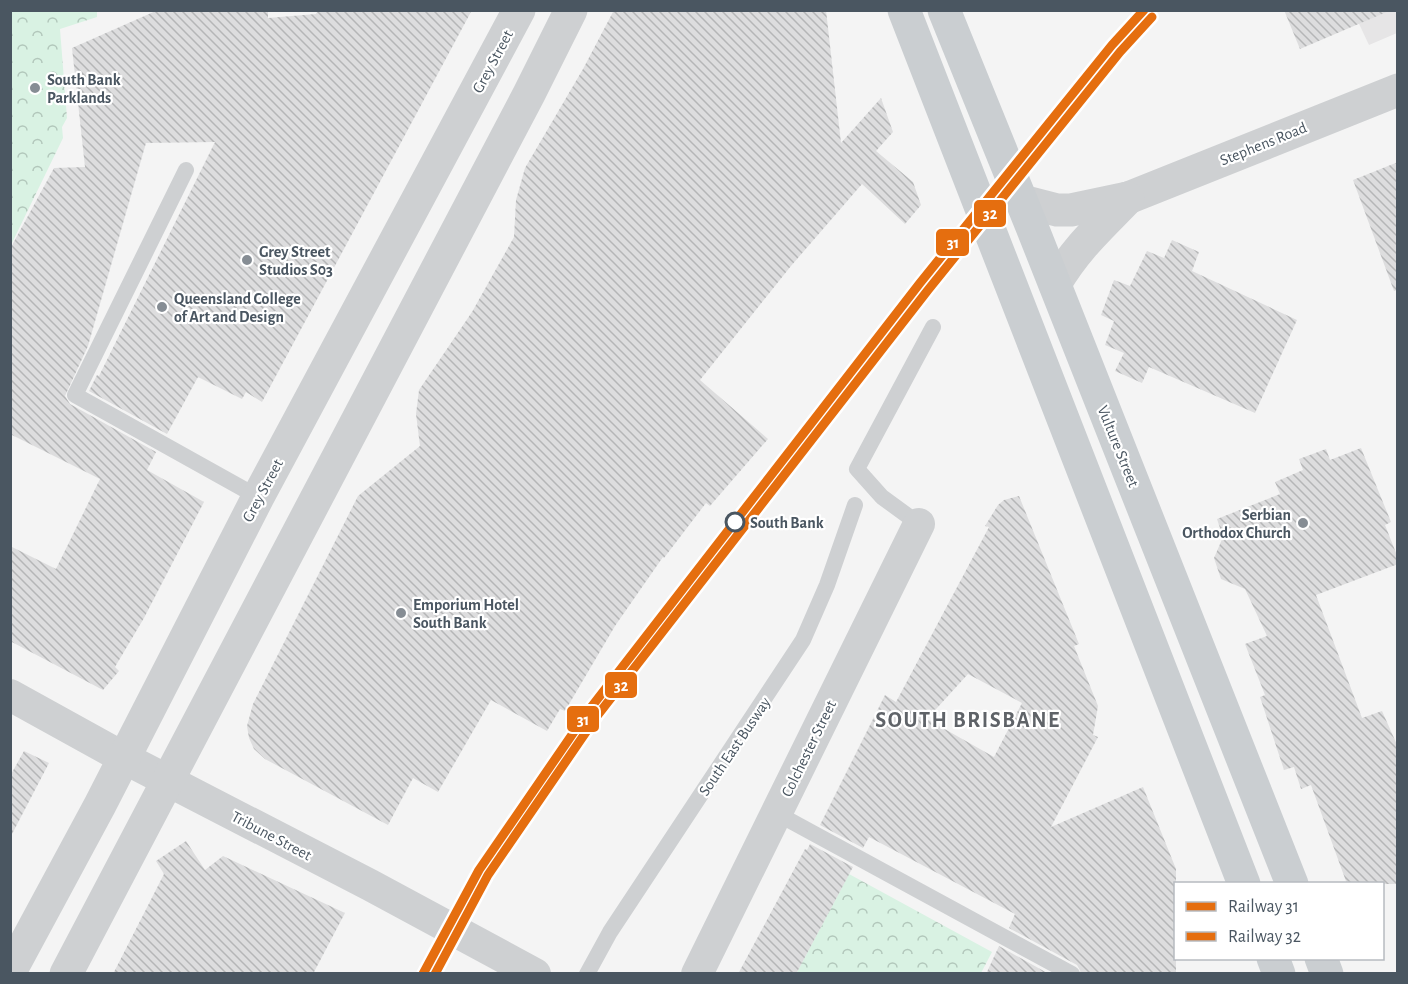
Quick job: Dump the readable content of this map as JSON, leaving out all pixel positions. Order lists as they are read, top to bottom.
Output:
{
  "streets": {
    "main road": ["Vulture Street"],
    "street": [
      "Grey Street",
      "Stephens Road",
      "Colchester Street",
      "Tribune Street"
    ],
    "lane": ["South East Busway"]
  },
  "crossings": [
    ["Grey Street", "Tribune Street"],
    ["Stephens Road", "Vulture Street"]
  ],
  "districts": ["SOUTH BRISBANE"],
  "places": [
    "South Bank Parklands",
    "Grey Street Studios S03",
    "Queensland College of Art and Design",
    "South Bank",
    "Serbian Orthodox Church",
    "Emporium Hotel South Bank"
  ],
  "lines": ["rail line 31", "rail line 32"],
  "legend": ["Railway 31", "Railway 32"]
}
